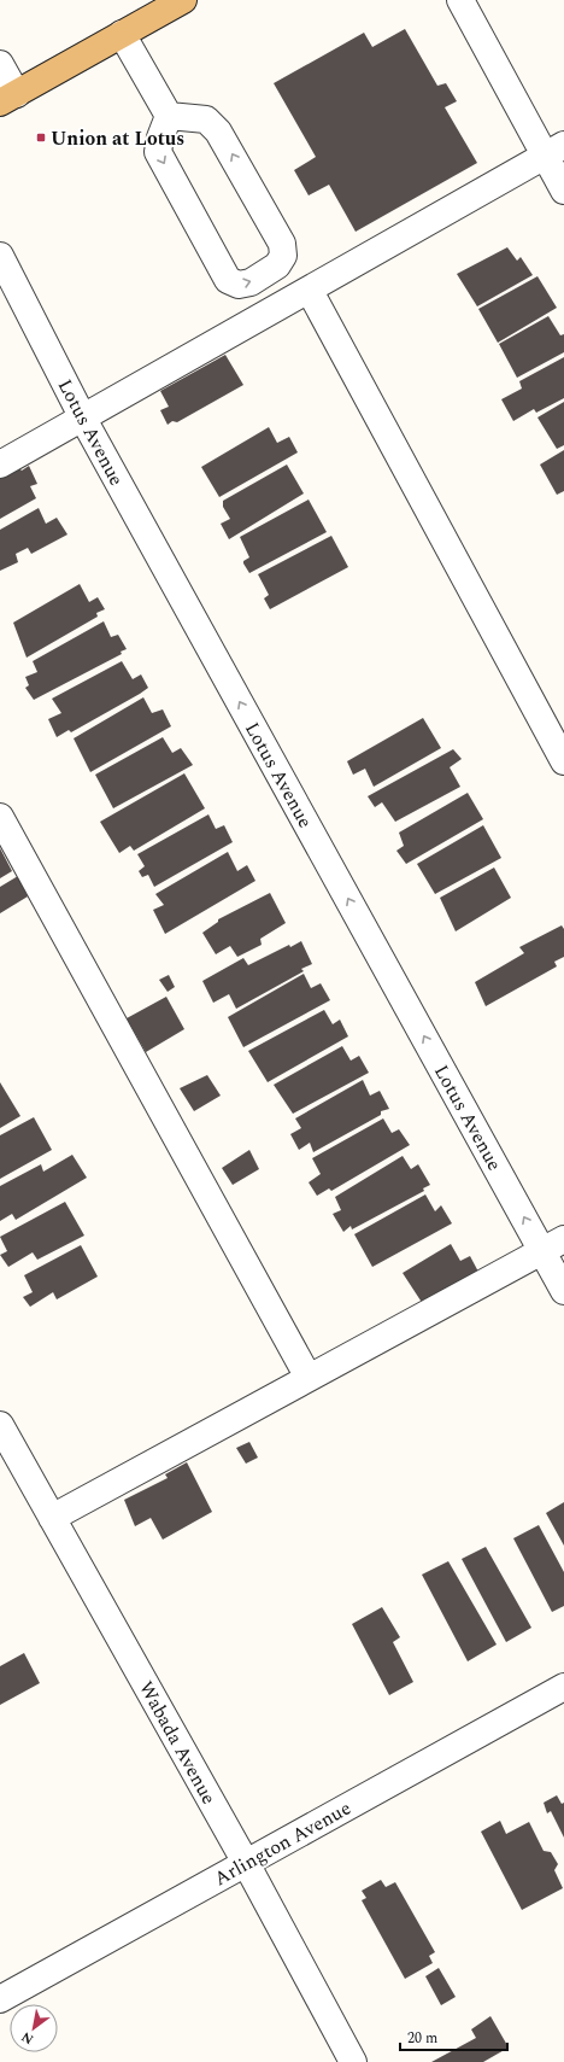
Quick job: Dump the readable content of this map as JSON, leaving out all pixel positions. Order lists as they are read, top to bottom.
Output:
{
  "streets": {
    "street": ["Lotus Avenue", "Wabada Avenue", "Arlington Avenue"]
  },
  "crossings": [
    ["Wabada Avenue", "Arlington Avenue"]
  ],
  "one_way": ["Lotus Avenue"],
  "places": {
    "transit": ["Union at Lotus"]
  },
  "scale_bar": "20 m",
  "north": "bottom left"
}
